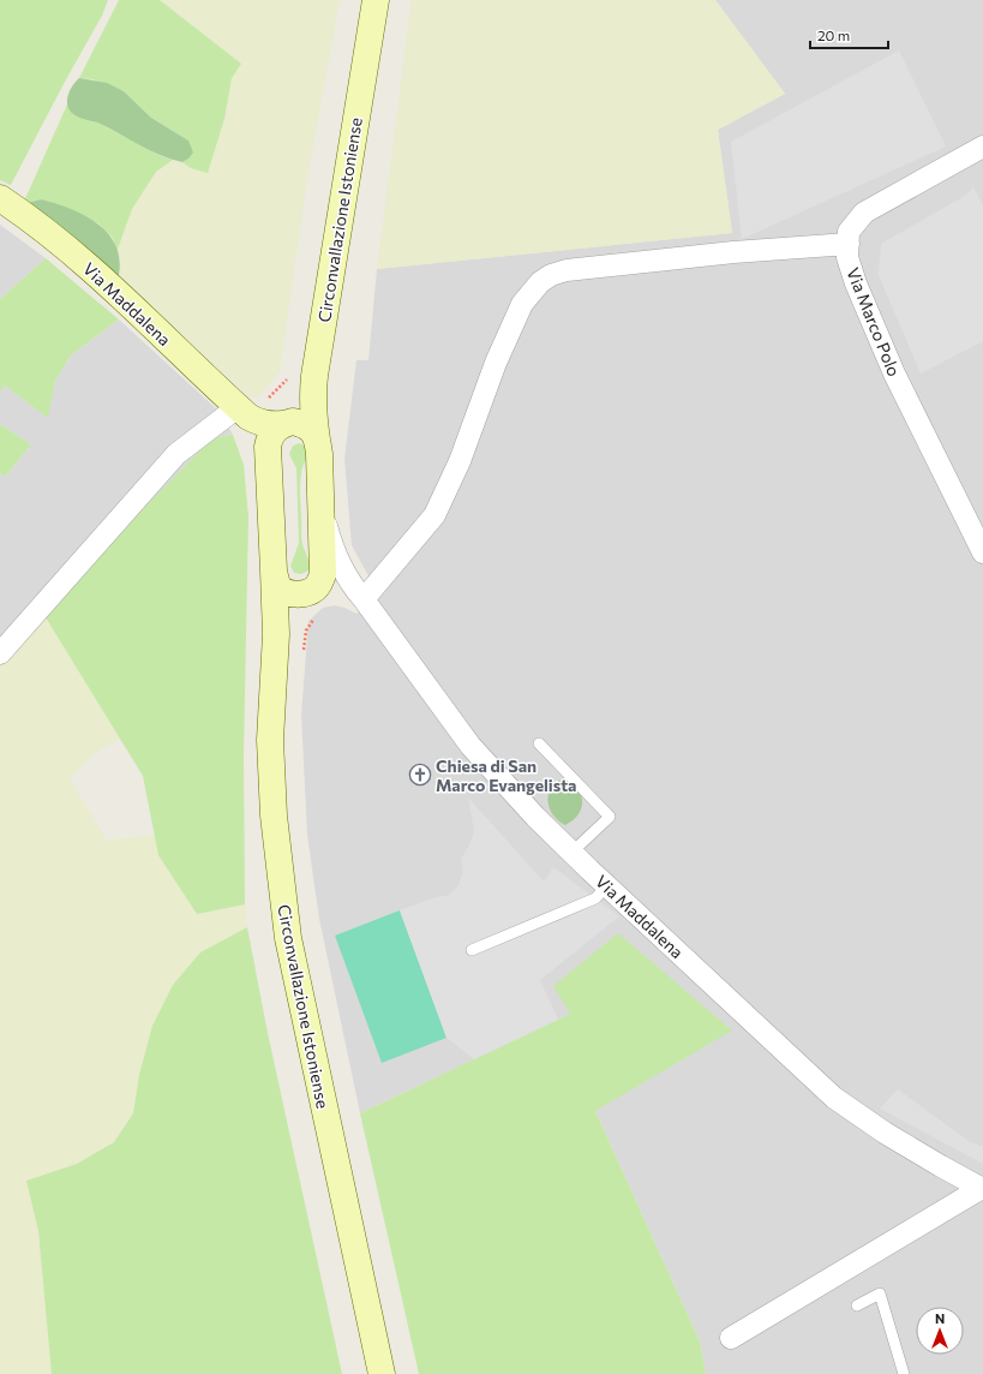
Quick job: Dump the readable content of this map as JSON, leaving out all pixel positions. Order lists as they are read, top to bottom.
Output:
{
  "streets": {
    "main road": ["Circonvallazione Istoniense", "Via Maddalena"],
    "street": ["Via Marco Polo"]
  },
  "crossings": [
    ["Circonvallazione Istoniense", "Via Maddalena"]
  ],
  "places": {
    "church": ["Chiesa di San Marco Evangelista"]
  },
  "scale_bar": "20 m",
  "north": "top"
}
